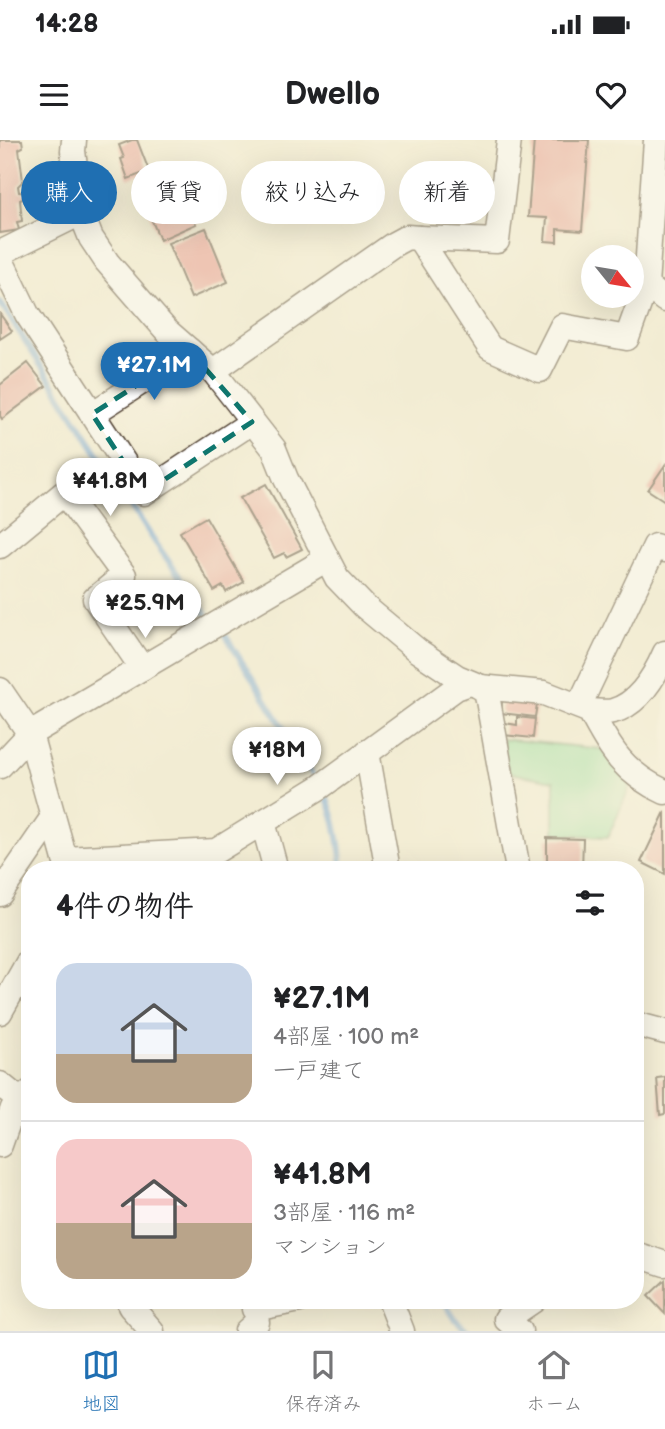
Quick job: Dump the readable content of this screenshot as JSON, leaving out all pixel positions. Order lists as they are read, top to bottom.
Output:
{
  "north": "bottom right",
  "page": {
    "status": "14:28",
    "header": "Dwello",
    "chip": [
      "購入",
      "賃貸",
      "絞り込み",
      "新着"
    ],
    "price": [
      "¥27.1M",
      "¥41.8M",
      "¥25.9M",
      "¥18M"
    ],
    "heading": "4件の物件",
    "list": [
      {
        "name": "¥27.1M",
        "note": "4部屋 · 100 m² · 一戸建て"
      },
      {
        "name": "¥41.8M",
        "note": "3部屋 · 116 m² · マンション"
      }
    ],
    "tabs": ["地図", "保存済み", "ホーム"]
  }
}
